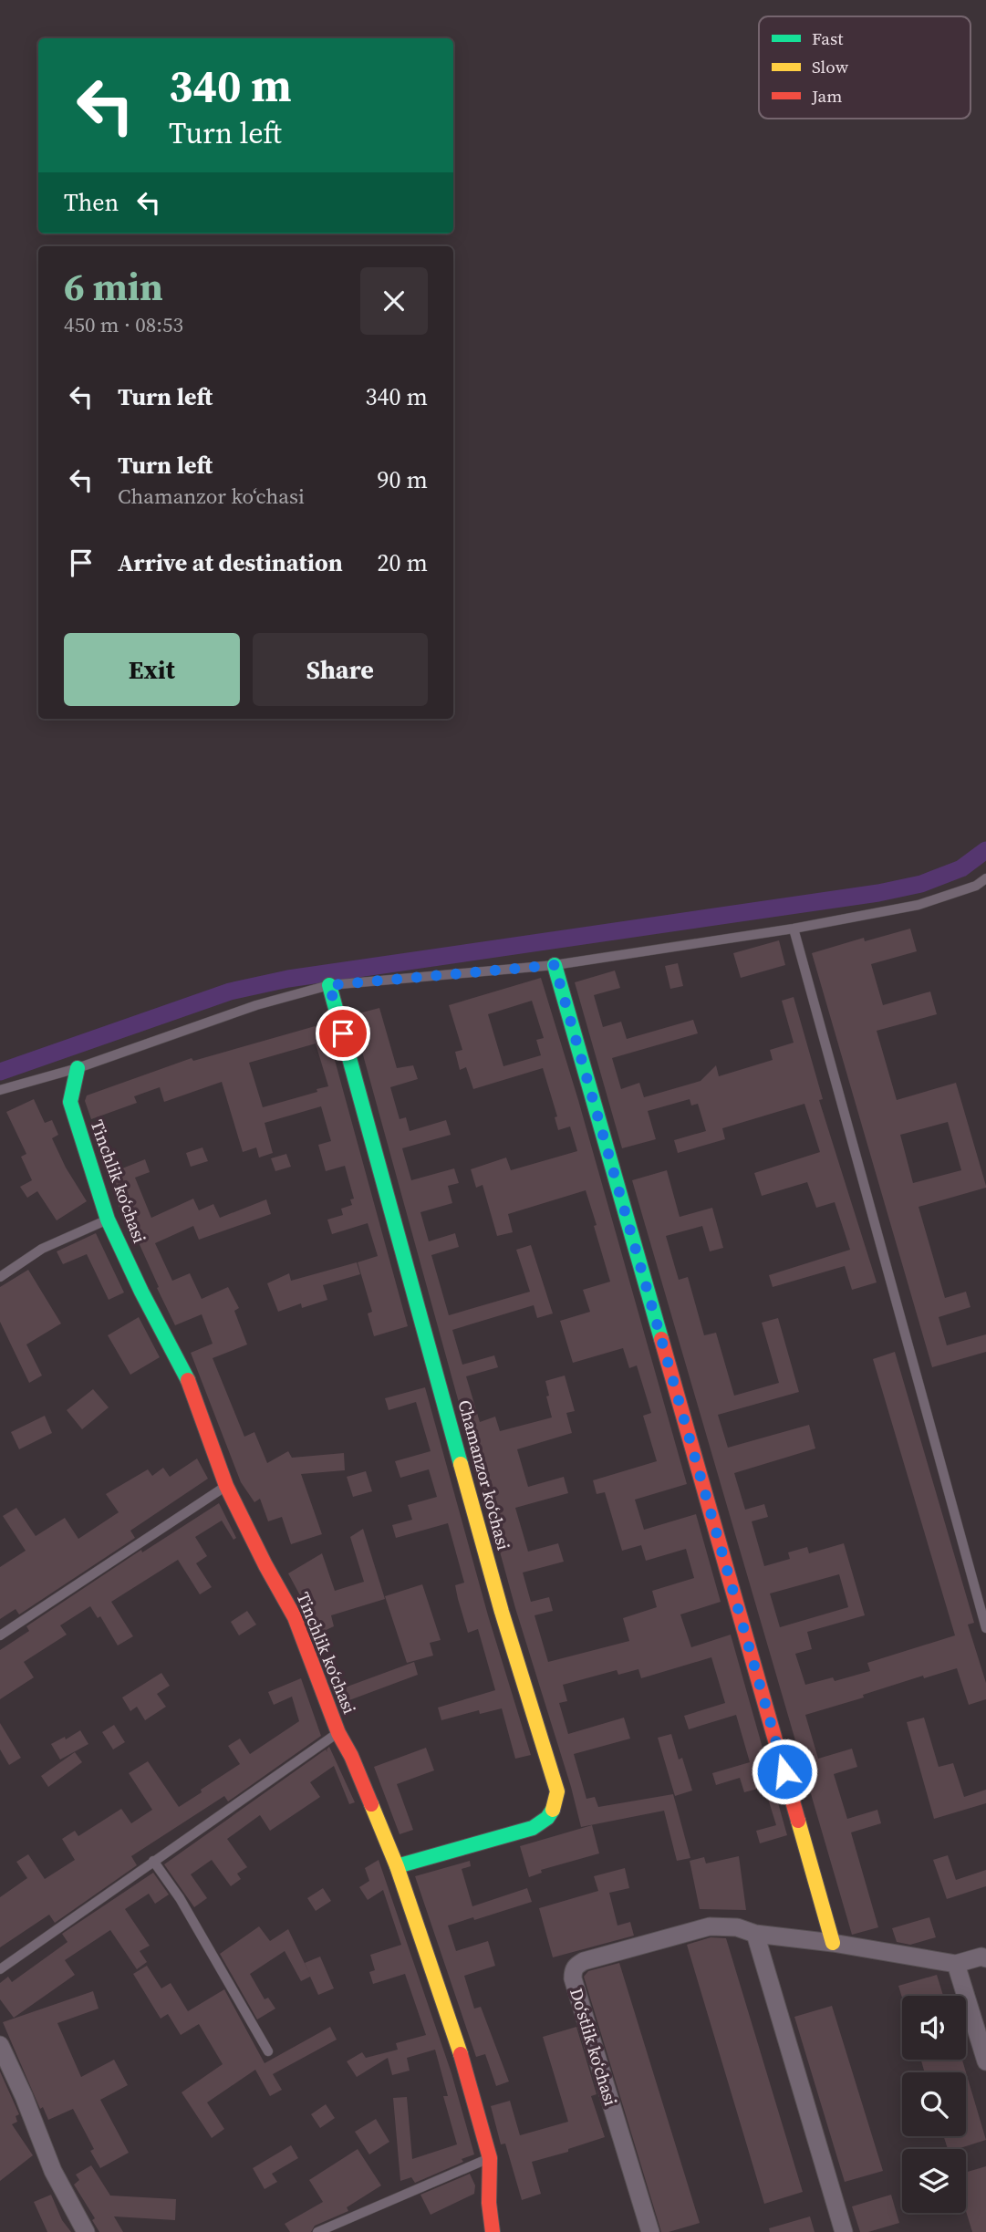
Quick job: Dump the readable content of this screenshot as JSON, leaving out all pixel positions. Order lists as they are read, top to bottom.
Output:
{
  "streets": {
    "street": ["Tinchlik koʻchasi", "Chamanzor koʻchasi", "Doʻstlik koʻchasi"]
  },
  "crossings": [
    ["Tinchlik koʻchasi", "Chamanzor koʻchasi"]
  ],
  "legend": ["Fast", "Slow", "Jam"],
  "page": {
    "turn": ["340 m", "Turn left"],
    "then": "Then",
    "heading": ["6 min", "450 m · 08:53"],
    "list": [
      {
        "name": "Turn left",
        "value": "340 m"
      },
      {
        "name": "Turn left",
        "note": "Chamanzor koʻchasi",
        "value": "90 m"
      },
      {
        "name": "Arrive at destination",
        "value": "20 m"
      }
    ],
    "buttons": ["Exit", "Share"]
  }
}
